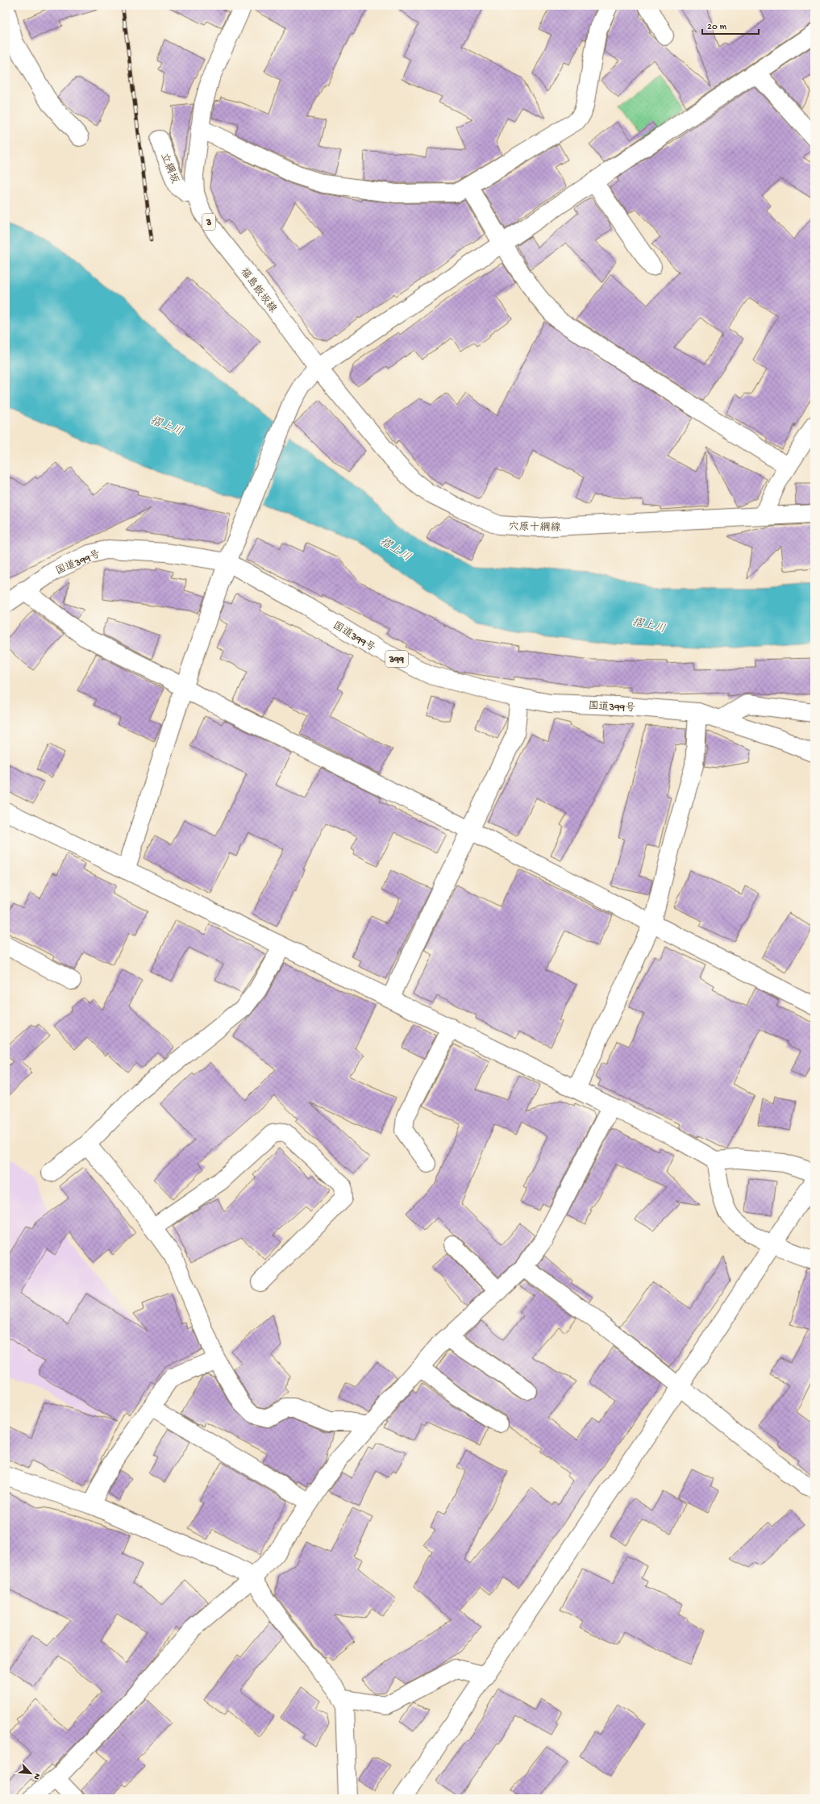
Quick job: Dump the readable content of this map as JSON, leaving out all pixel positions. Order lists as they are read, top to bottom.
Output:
{
  "streets": {
    "main road": [
      "立綱坂",
      "3",
      "福島飯坂線",
      "穴原十綱線",
      "国道399号",
      "399"
    ]
  },
  "crossings": [
    ["福島飯坂線", "穴原十綱線"]
  ],
  "water": ["摺上川"],
  "scale_bar": "20 m",
  "north": "bottom right"
}
